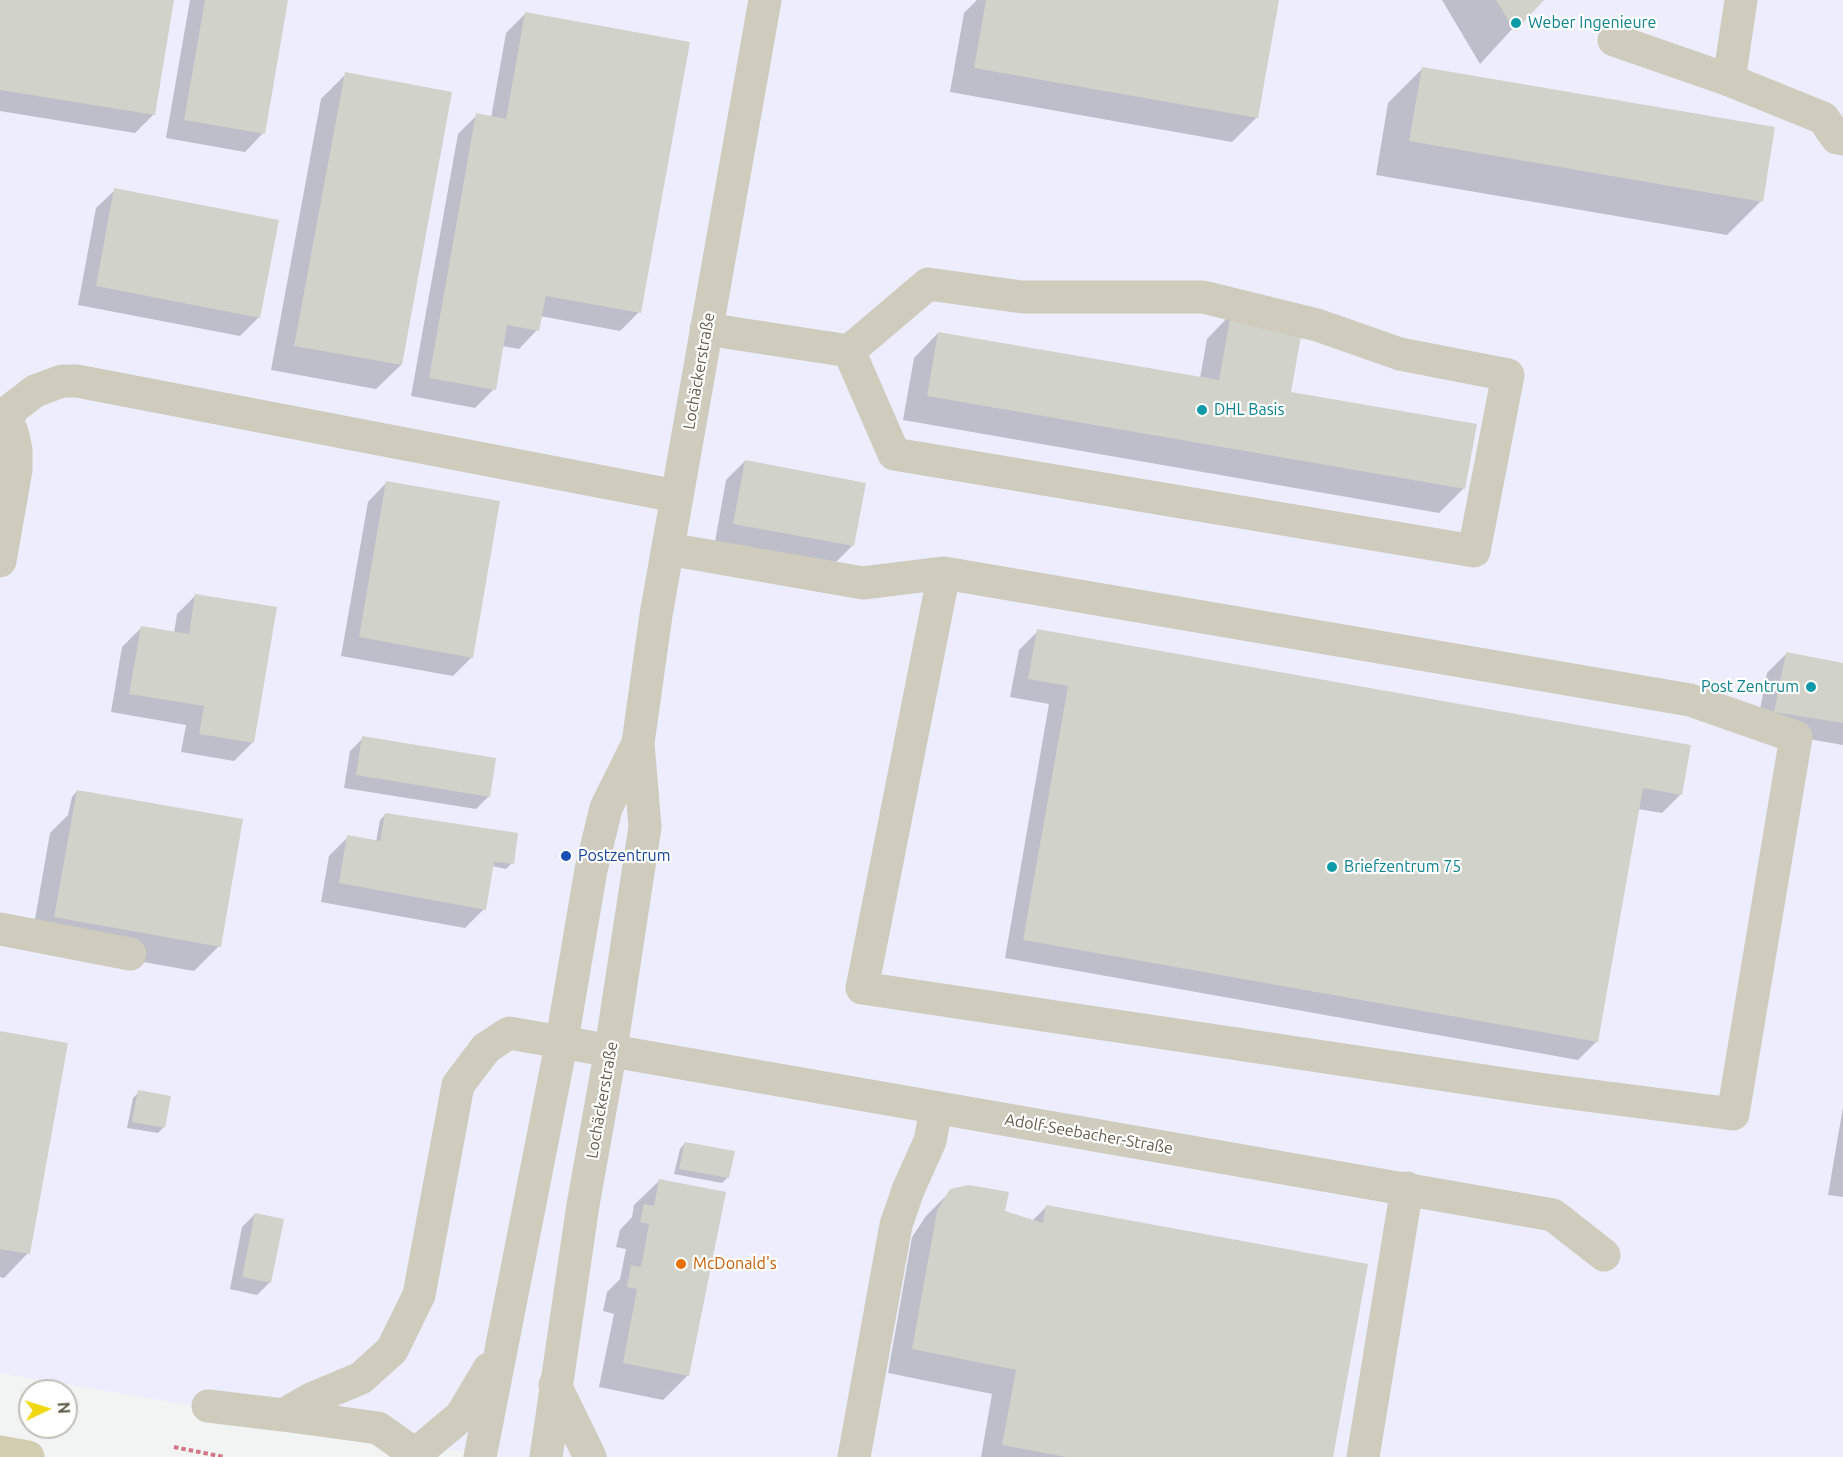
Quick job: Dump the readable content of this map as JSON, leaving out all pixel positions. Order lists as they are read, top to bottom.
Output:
{
  "streets": {
    "street": ["Lochäckerstraße", "Adolf-Seebacher-Straße"]
  },
  "crossings": [
    ["Lochäckerstraße", "Adolf-Seebacher-Straße"]
  ],
  "places": [
    "Weber Ingenieure",
    "DHL Basis",
    "Post Zentrum",
    "Postzentrum",
    "Briefzentrum 75",
    "McDonald's"
  ],
  "north": "right"
}
